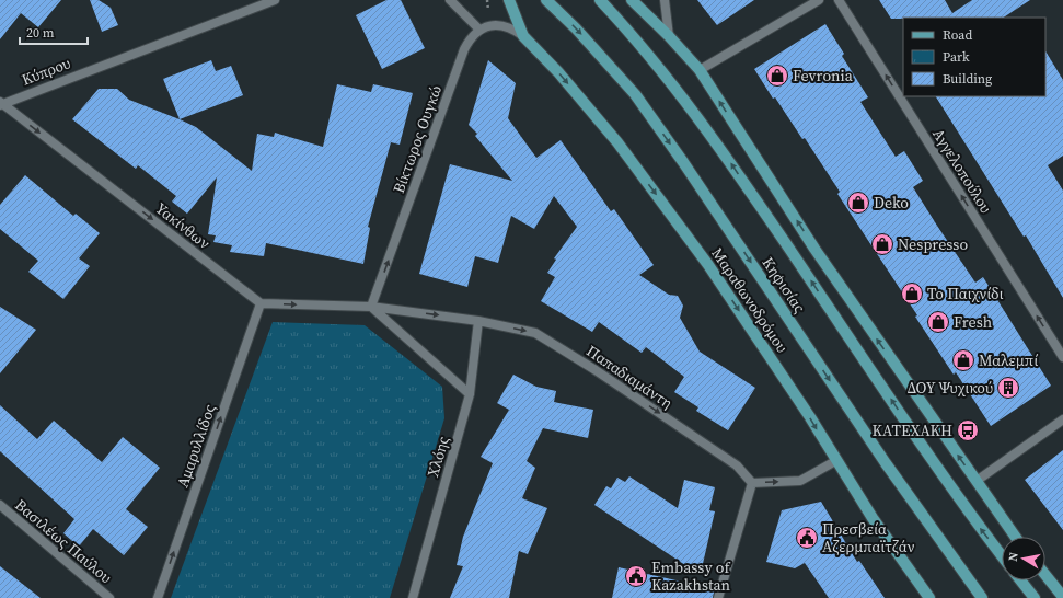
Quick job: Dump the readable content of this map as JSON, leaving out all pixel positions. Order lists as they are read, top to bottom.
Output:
{
  "streets": {
    "main road": ["Κηφισίας", "Μαραθωνοδρόμου"],
    "street": [
      "Κύπρου",
      "Βίκτωρος Ουγκώ",
      "Αγγελοπούλου",
      "Υακίνθων",
      "Παπαδιαμάντη",
      "Αμαρυλλίδος",
      "Χλόης",
      "Βασιλέως Παύλου"
    ]
  },
  "crossings": [
    ["Κύπρου", "Υακίνθων"],
    ["Υακίνθων", "Αμαρυλλίδος"],
    ["Παπαδιαμάντη", "Χλόης"]
  ],
  "one_way": [
    "Βίκτωρος Ουγκώ",
    "Αγγελοπούλου",
    "Υακίνθων",
    "Μαραθωνοδρόμου",
    "Παπαδιαμάντη",
    "Αμαρυλλίδος"
  ],
  "places": {
    "shop": [
      "Fevronia",
      "Deko",
      "Nespresso",
      "Το Παιχνίδι",
      "Fresh",
      "Μαλεμπί"
    ],
    "building": ["ΔΟΥ Ψυχικού"],
    "bus stop": ["ΚΑΤΕΧΑΚΗ"],
    "public building": ["Πρεσβεία Αζερμπαϊτζάν", "Embassy of Kazakhstan"]
  },
  "legend": ["Road", "Park", "Building"],
  "scale_bar": "20 m",
  "north": "left"
}
